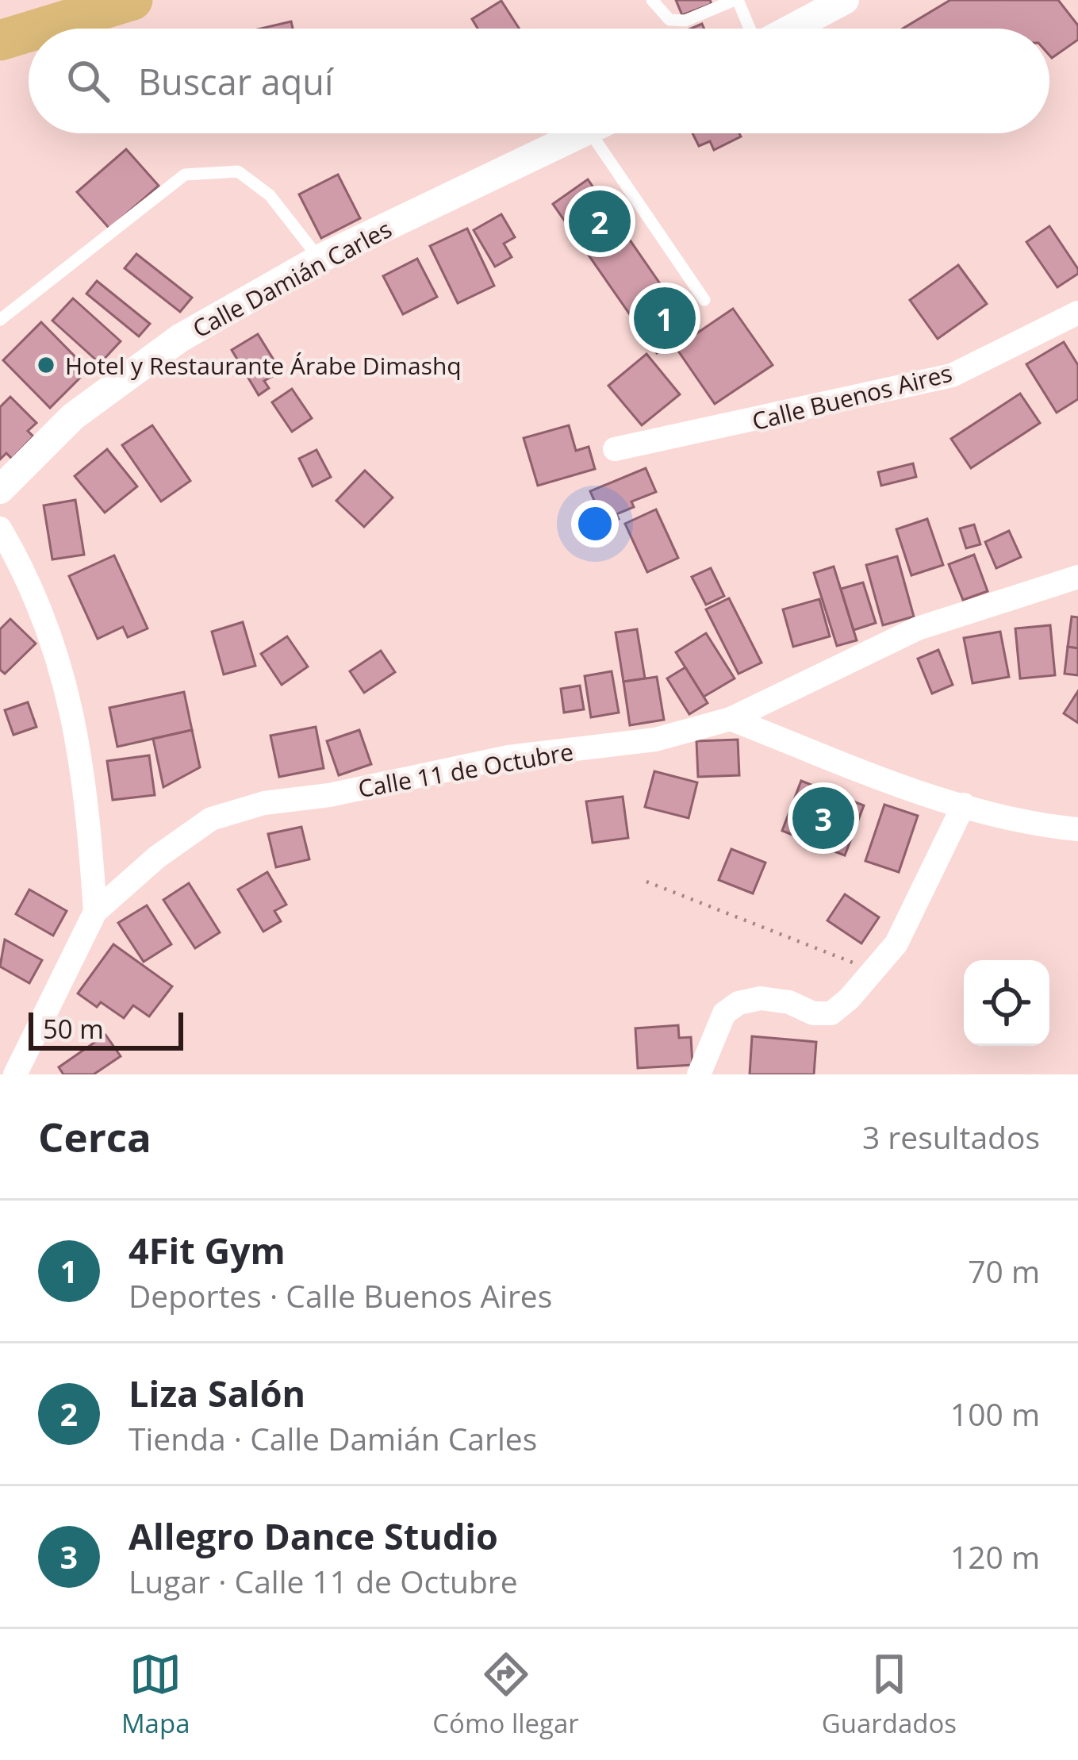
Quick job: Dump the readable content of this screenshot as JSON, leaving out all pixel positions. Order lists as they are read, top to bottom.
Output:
{
  "streets": {
    "street": ["Calle Damián Carles", "Calle Buenos Aires", "Calle 11 de Octubre"]
  },
  "places": ["Hotel y Restaurante Árabe Dimashq"],
  "scale_bar": "50 m",
  "page": {
    "search": "Buscar aquí",
    "pins": ["2", "1", "3"],
    "scale": "50 m",
    "heading": ["Cerca", "3 resultados"],
    "list": [
      {
        "mark": "1",
        "name": "4Fit Gym",
        "note": "Deportes · Calle Buenos Aires",
        "value": "70 m"
      },
      {
        "mark": "2",
        "name": "Liza Salón",
        "note": "Tienda · Calle Damián Carles",
        "value": "100 m"
      },
      {
        "mark": "3",
        "name": "Allegro Dance Studio",
        "note": "Lugar · Calle 11 de Octubre",
        "value": "120 m"
      }
    ],
    "nav": ["Mapa", "Cómo llegar", "Guardados"]
  }
}
